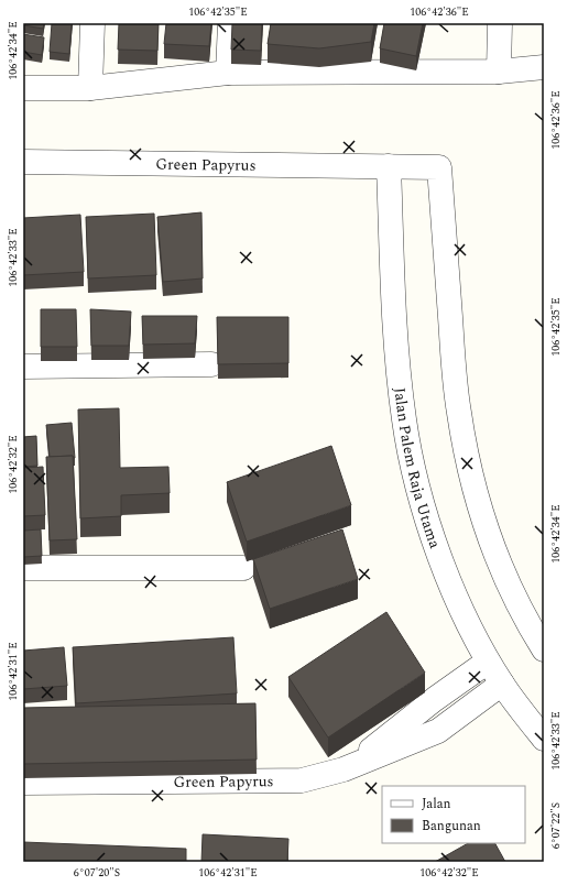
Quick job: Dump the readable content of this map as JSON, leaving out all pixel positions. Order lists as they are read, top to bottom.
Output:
{
  "streets": {
    "street": ["Green Papyrus", "Jalan Palem Raja Utama"]
  },
  "crossings": [
    ["Green Papyrus", "Jalan Palem Raja Utama"]
  ],
  "legend": ["Jalan", "Bangunan"],
  "coordinates": [
    "106°42'35\"E",
    "106°42'36\"E",
    "106°42'34\"E",
    "106°42'33\"E",
    "106°42'32\"E",
    "106°42'31\"E",
    "6°07'22\"S",
    "6°07'20\"S"
  ]
}
